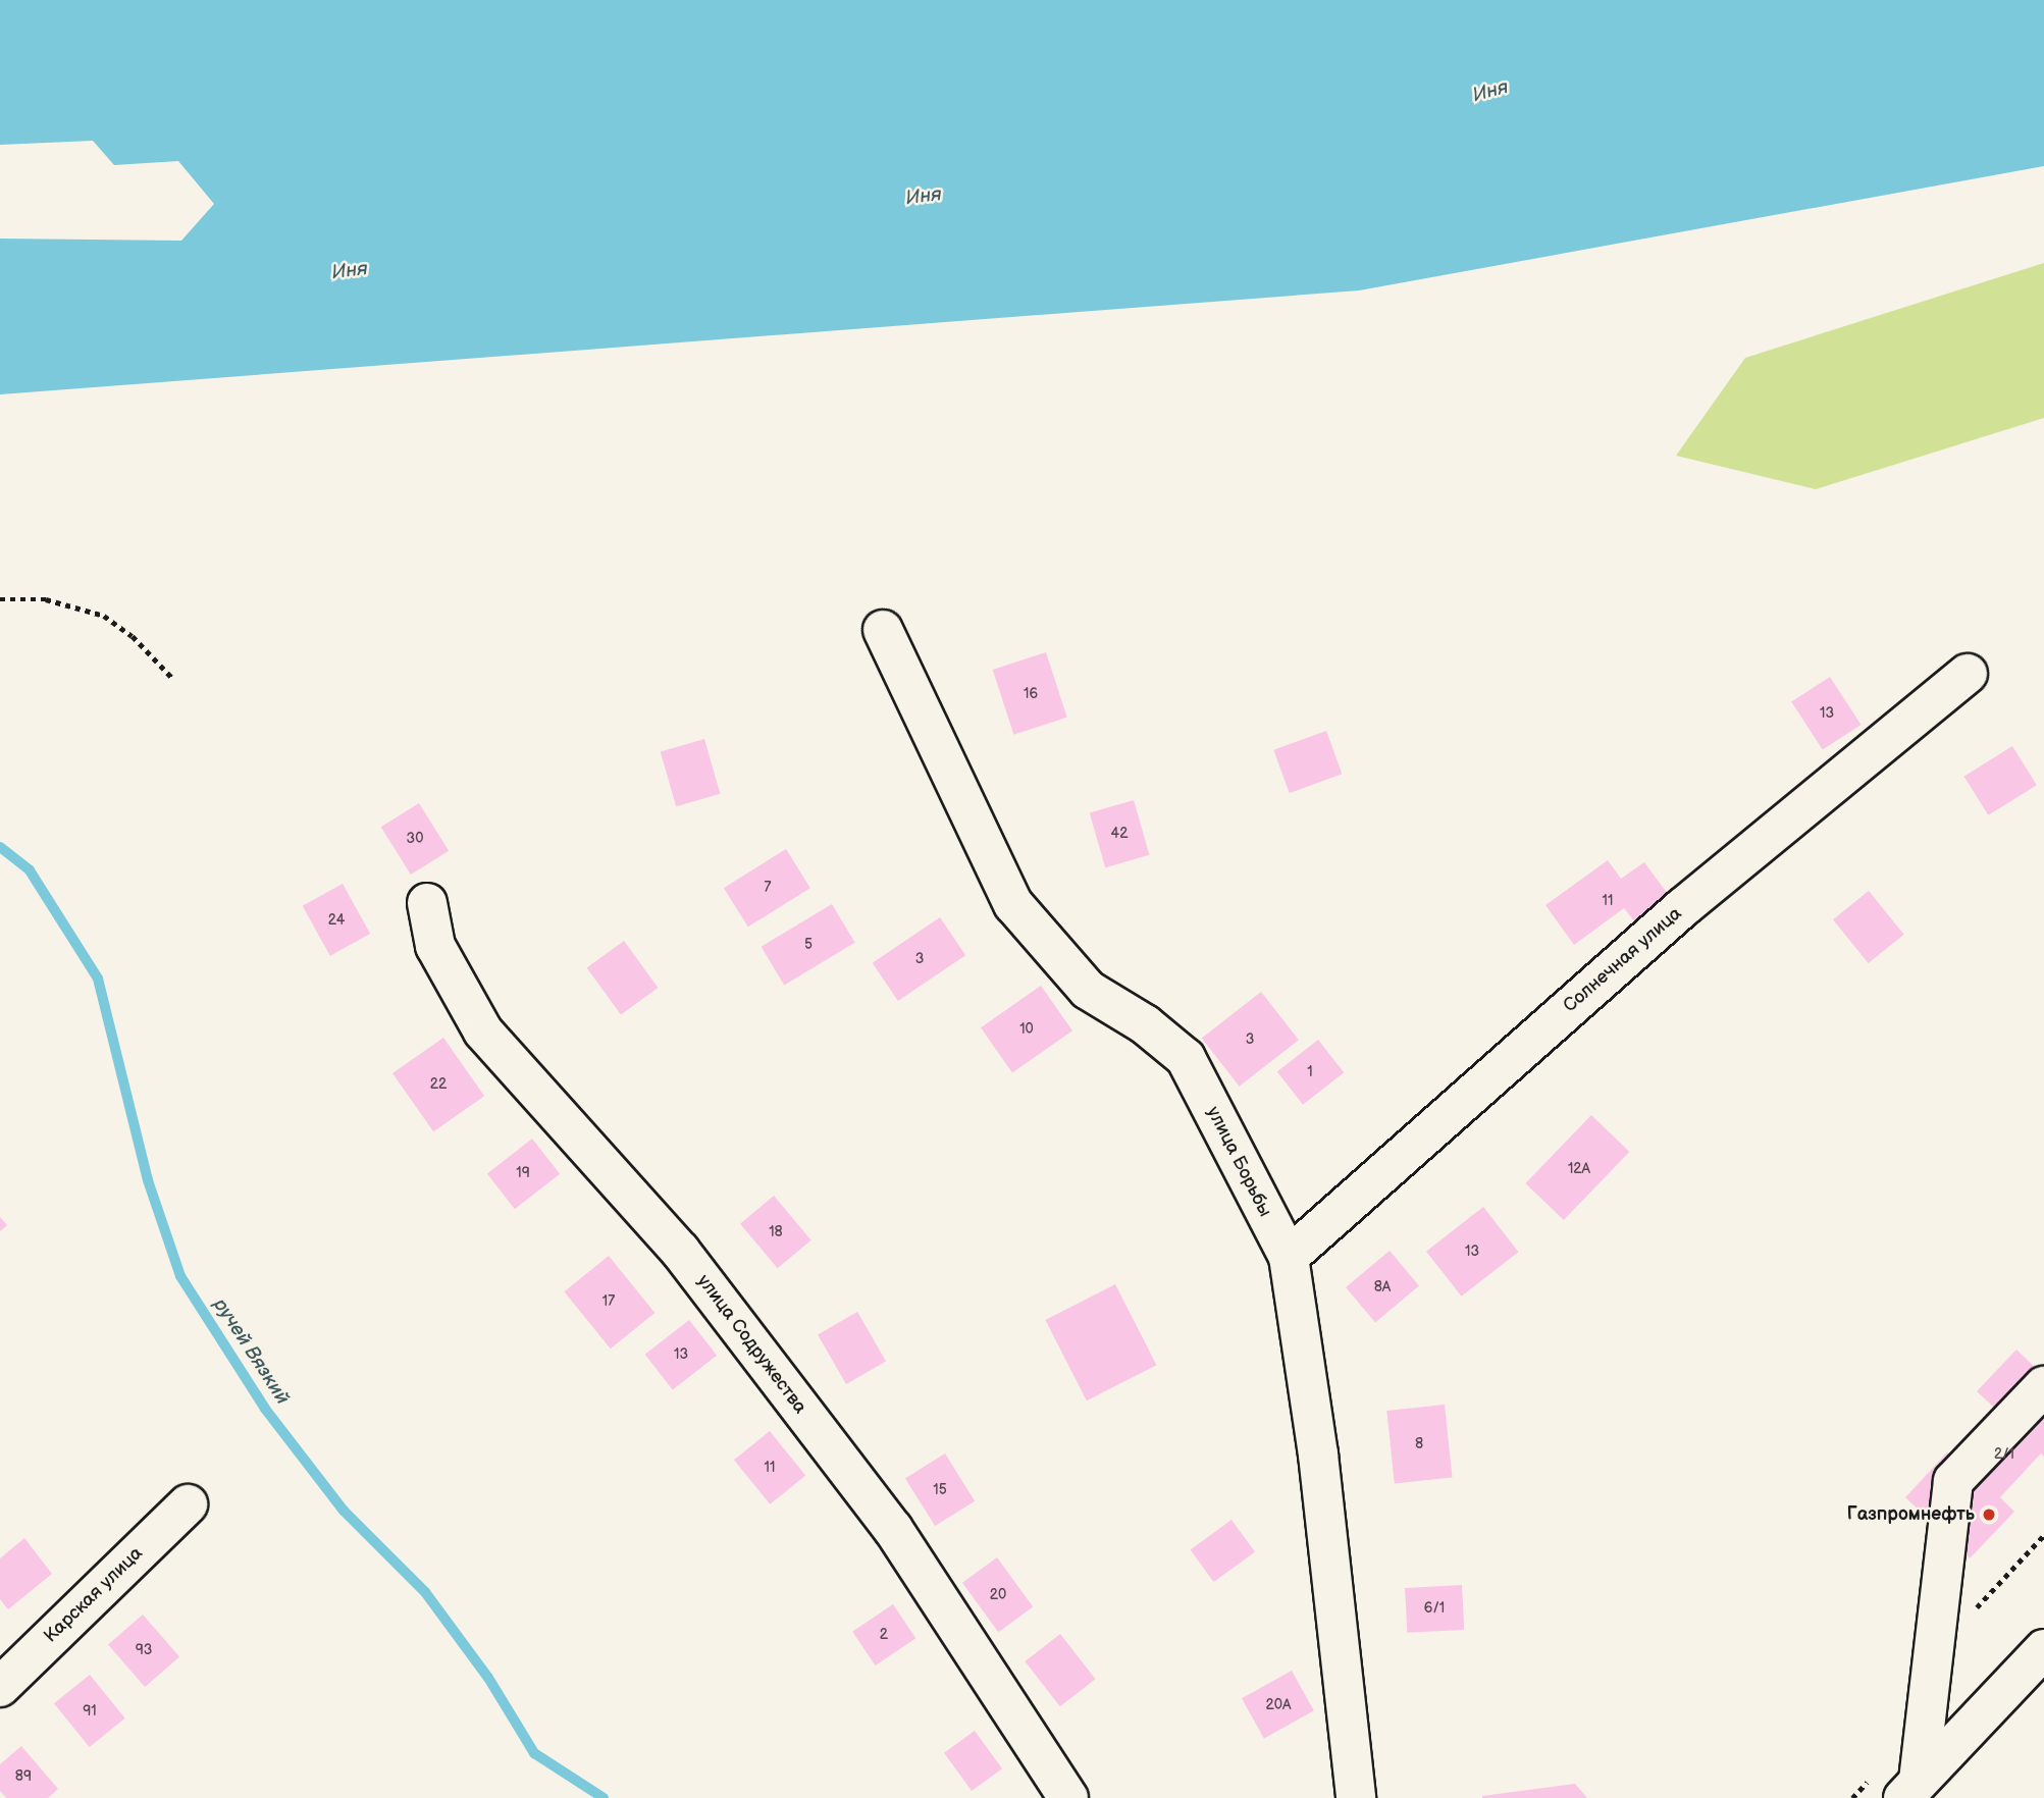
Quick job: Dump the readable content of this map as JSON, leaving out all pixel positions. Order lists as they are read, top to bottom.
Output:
{
  "streets": {
    "street": [
      "Солнечная улица",
      "улица Борьбы",
      "улица Содружества",
      "Карская улица"
    ]
  },
  "crossings": [
    ["Солнечная улица", "улица Борьбы"]
  ],
  "water": ["Иня", "ручей Вязкий"],
  "places": ["Газпромнефть"],
  "house_numbers": [
    "16",
    "13",
    "42",
    "30",
    "7",
    "11",
    "24",
    "5",
    "3",
    "10",
    "3",
    "1",
    "22",
    "12А",
    "19",
    "18",
    "13",
    "8А",
    "17",
    "13",
    "8",
    "2/1",
    "11",
    "15",
    "20",
    "6/1",
    "2",
    "93",
    "20А",
    "91",
    "89"
  ]
}
